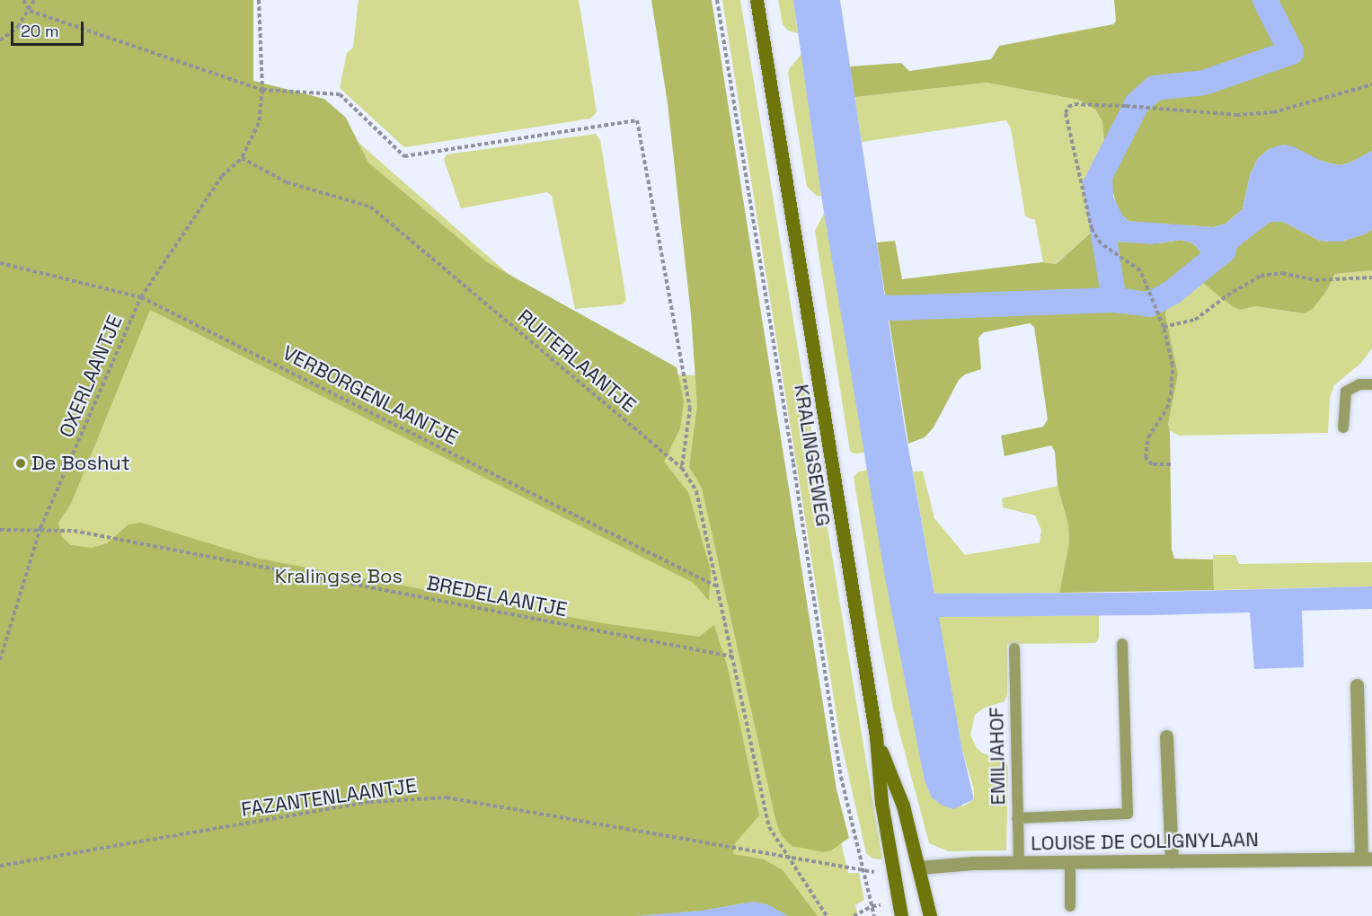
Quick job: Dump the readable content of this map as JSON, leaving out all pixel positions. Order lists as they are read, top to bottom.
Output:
{
  "streets": {
    "main road": ["KRALINGSEWEG"],
    "street": ["LOUISE DE COLIGNYLAAN"],
    "lane": ["EMILIAHOF"],
    "path": [
      "RUITERLAANTJE",
      "OXERLAANTJE",
      "VERBORGENLAANTJE",
      "BREDELAANTJE",
      "FAZANTENLAANTJE"
    ]
  },
  "crossings": [
    ["RUITERLAANTJE", "OXERLAANTJE"],
    ["RUITERLAANTJE", "VERBORGENLAANTJE"],
    ["RUITERLAANTJE", "BREDELAANTJE"],
    ["RUITERLAANTJE", "FAZANTENLAANTJE"],
    ["OXERLAANTJE", "VERBORGENLAANTJE"],
    ["OXERLAANTJE", "BREDELAANTJE"],
    ["KRALINGSEWEG", "FAZANTENLAANTJE"],
    ["KRALINGSEWEG", "LOUISE DE COLIGNYLAAN"],
    ["EMILIAHOF", "LOUISE DE COLIGNYLAAN"]
  ],
  "parks": ["Kralingse Bos"],
  "places": ["De Boshut"],
  "scale_bar": "20 m"
}
